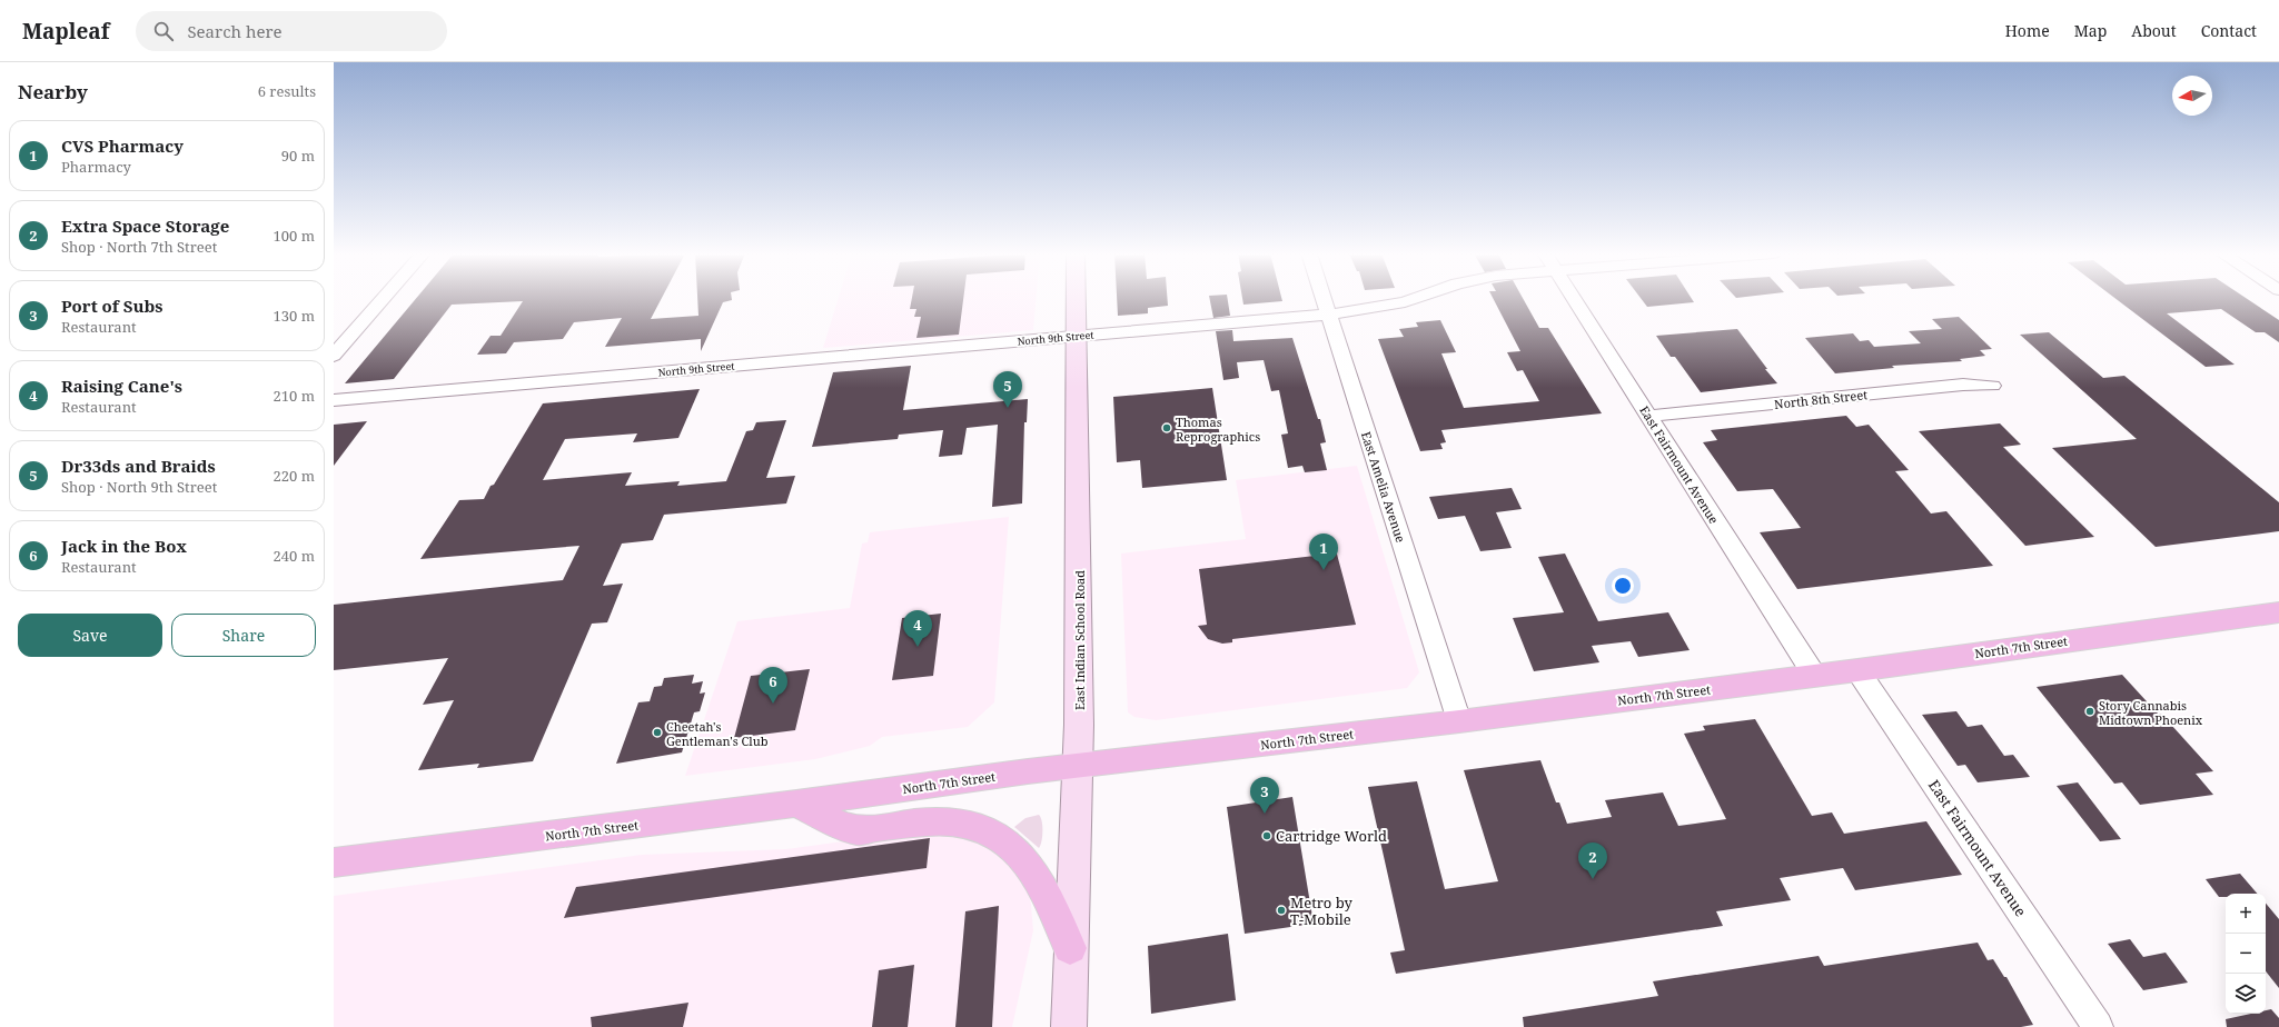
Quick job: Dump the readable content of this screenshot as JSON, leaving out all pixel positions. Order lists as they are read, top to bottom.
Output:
{
  "streets": {
    "main road": ["East Indian School Road", "North 7th Street"],
    "street": [
      "North 9th Street",
      "North 8th Street",
      "East Fairmount Avenue",
      "East Amelia Avenue"
    ]
  },
  "crossings": [
    ["North 9th Street", "East Amelia Avenue"],
    ["North 9th Street", "East Indian School Road"],
    ["North 8th Street", "East Fairmount Avenue"],
    ["East Fairmount Avenue", "North 7th Street"],
    ["East Amelia Avenue", "North 7th Street"],
    ["East Indian School Road", "North 7th Street"]
  ],
  "places": [
    "Thomas Reprographics",
    "Story Cannabis Midtown Phoenix",
    "Cheetah's Gentleman's Club",
    "Cartridge World",
    "Metro by T-Mobile"
  ],
  "north": "left",
  "page": {
    "header": "Mapleaf",
    "search": "Search here",
    "nav": [
      "Home",
      "Map",
      "About",
      "Contact"
    ],
    "heading": ["Nearby", "6 results"],
    "list": [
      {
        "mark": "1",
        "name": "CVS Pharmacy",
        "note": "Pharmacy",
        "value": "90 m"
      },
      {
        "mark": "2",
        "name": "Extra Space Storage",
        "note": "Shop · North 7th Street",
        "value": "100 m"
      },
      {
        "mark": "3",
        "name": "Port of Subs",
        "note": "Restaurant",
        "value": "130 m"
      },
      {
        "mark": "4",
        "name": "Raising Cane's",
        "note": "Restaurant",
        "value": "210 m"
      },
      {
        "mark": "5",
        "name": "Dr33ds and Braids",
        "note": "Shop · North 9th Street",
        "value": "220 m"
      },
      {
        "mark": "6",
        "name": "Jack in the Box",
        "note": "Restaurant",
        "value": "240 m"
      }
    ],
    "pins": [
      "5",
      "1",
      "4",
      "6",
      "3",
      "2"
    ],
    "buttons": ["Save", "Share"],
    "map_buttons": ["+", "−"]
  }
}
